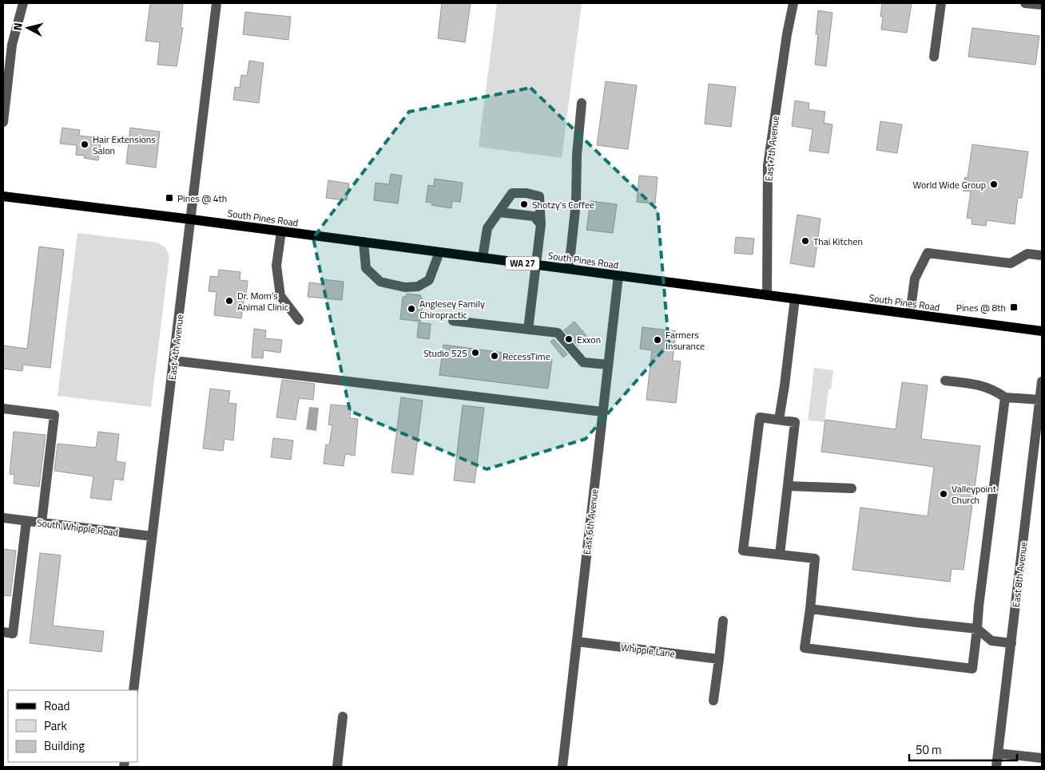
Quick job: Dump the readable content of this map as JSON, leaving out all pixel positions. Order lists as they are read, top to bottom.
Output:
{
  "streets": {
    "main road": ["South Pines Road", "WA 27"],
    "street": [
      "East 7th Avenue",
      "East 4th Avenue",
      "East 6th Avenue",
      "South Whipple Road",
      "East 8th Avenue",
      "Whipple Lane"
    ]
  },
  "crossings": [
    ["East 7th Avenue", "South Pines Road"],
    ["South Pines Road", "East 4th Avenue"],
    ["South Pines Road", "East 6th Avenue"],
    ["East 4th Avenue", "South Whipple Road"],
    ["East 6th Avenue", "Whipple Lane"]
  ],
  "places": {
    "other": [
      "Hair Extensions Salon",
      "World Wide Group",
      "Shotzy's Coffee",
      "Thai Kitchen",
      "Dr. Mom’s Animal Clinic",
      "Anglesey Family Chiropractic",
      "Exxon",
      "Farmers Insurance",
      "Studio 525",
      "RecessTime",
      "Valleypoint Church"
    ],
    "transit": ["Pines @ 4th", "Pines @ 8th"]
  },
  "legend": ["Road", "Park", "Building"],
  "scale_bar": "50 m",
  "north": "left"
}
